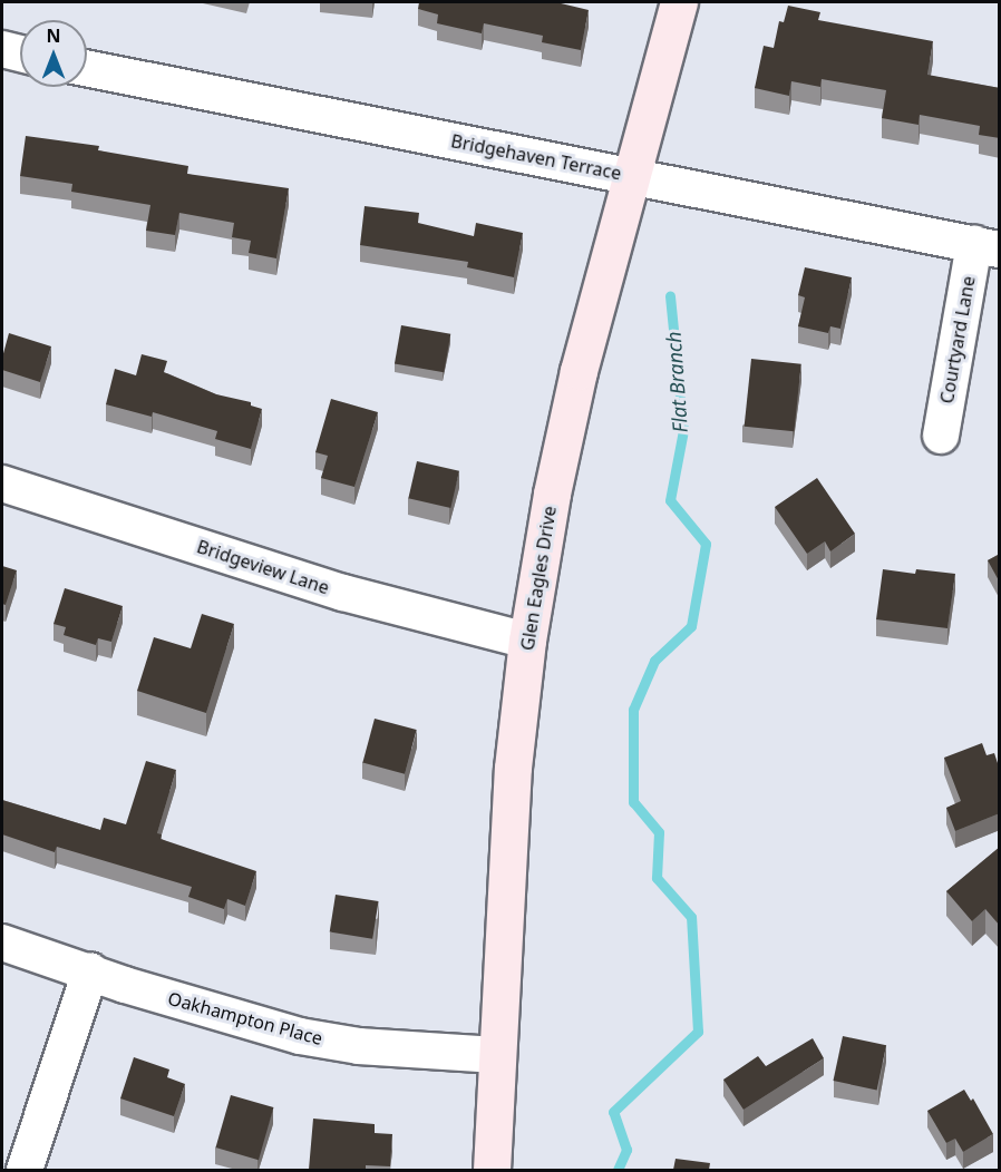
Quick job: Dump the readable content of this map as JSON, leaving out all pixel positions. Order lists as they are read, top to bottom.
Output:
{
  "streets": {
    "street": [
      "Bridgehaven Terrace",
      "Courtyard Lane",
      "Bridgeview Lane",
      "Glen Eagles Drive",
      "Oakhampton Place"
    ]
  },
  "crossings": [
    ["Bridgehaven Terrace", "Courtyard Lane"],
    ["Bridgehaven Terrace", "Glen Eagles Drive"],
    ["Bridgeview Lane", "Glen Eagles Drive"],
    ["Glen Eagles Drive", "Oakhampton Place"]
  ],
  "water": ["Flat Branch"],
  "north": "top"
}
